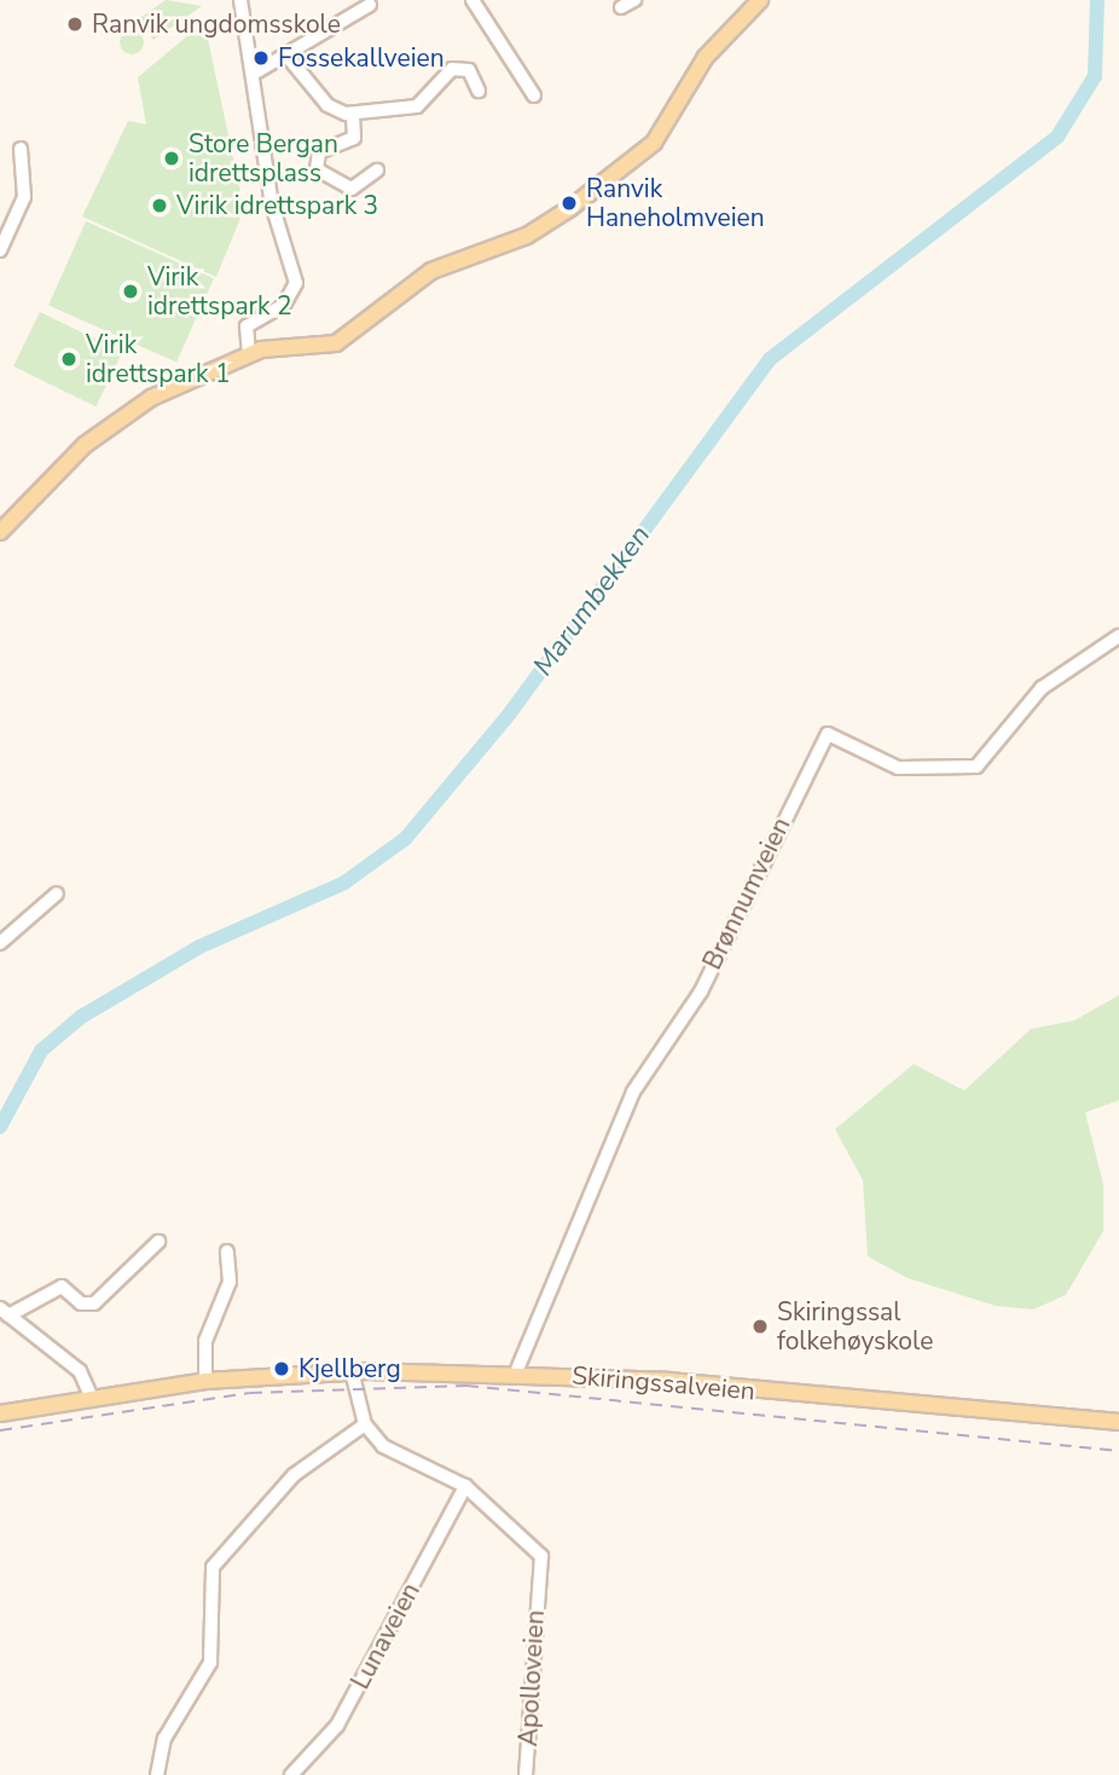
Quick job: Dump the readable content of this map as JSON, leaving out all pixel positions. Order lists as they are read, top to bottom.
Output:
{
  "streets": {
    "main road": ["Skiringssalveien"],
    "street": ["Brønnumveien", "Lunaveien", "Apolloveien"]
  },
  "crossings": [
    ["Brønnumveien", "Skiringssalveien"],
    ["Lunaveien", "Apolloveien"]
  ],
  "water": ["Marumbekken"],
  "places": [
    "Ranvik ungdomsskole",
    "Fossekallveien",
    "Store Bergan idrettsplass",
    "Ranvik Haneholmveien",
    "Virik idrettspark 3",
    "Virik idrettspark 2",
    "Virik idrettspark 1",
    "Skiringssal folkehøyskole",
    "Kjellberg"
  ]
}
